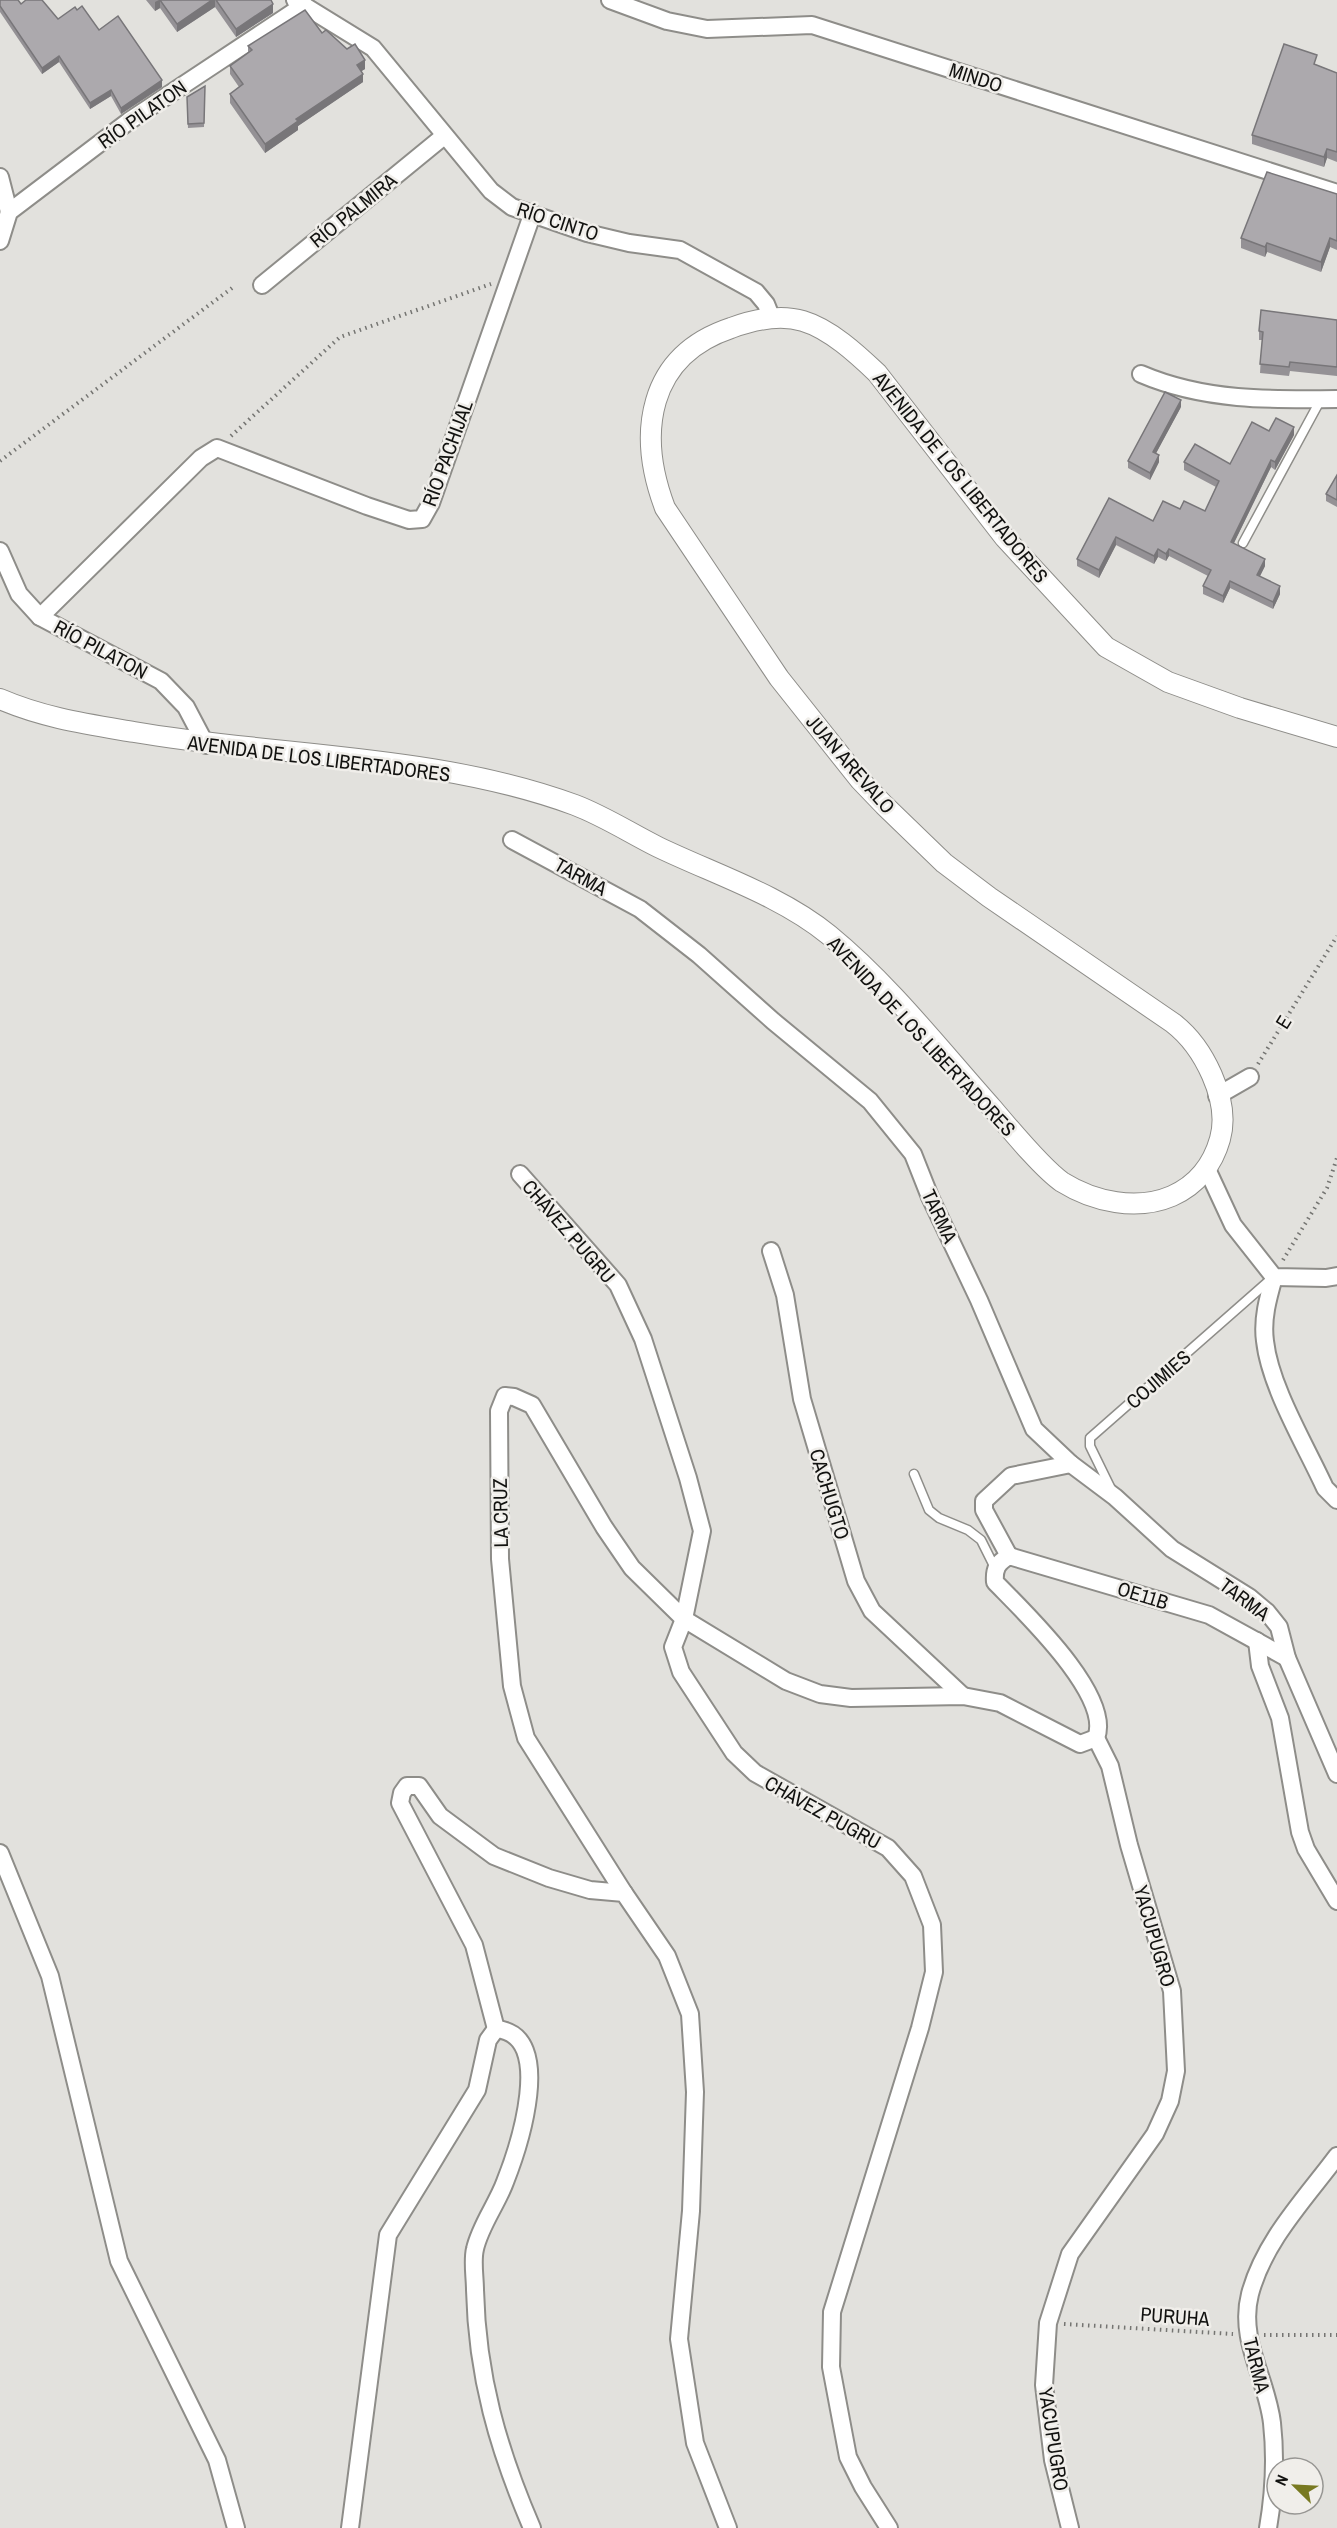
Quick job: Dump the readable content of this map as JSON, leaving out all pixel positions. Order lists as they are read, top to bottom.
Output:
{
  "streets": {
    "street": [
      "MINDO",
      "RÍO PILATON",
      "RÍO PALMIRA",
      "RÍO CINTO",
      "RÍO PACHIJAL",
      "AVENIDA DE LOS LIBERTADORES",
      "JUAN AREVALO",
      "TARMA",
      "CHÁVEZ PUGRU",
      "CACHUGTO",
      "LA CRUZ",
      "OE11B",
      "YACUPUGRO"
    ],
    "lane": ["COJIMIES"],
    "path": ["E", "PURUHA"]
  },
  "crossings": [
    ["RÍO PILATON", "RÍO CINTO"],
    ["RÍO PILATON", "AVENIDA DE LOS LIBERTADORES"],
    ["RÍO PALMIRA", "RÍO CINTO"],
    ["RÍO CINTO", "RÍO PACHIJAL"],
    ["RÍO CINTO", "AVENIDA DE LOS LIBERTADORES"],
    ["RÍO CINTO", "JUAN AREVALO"],
    ["AVENIDA DE LOS LIBERTADORES", "JUAN AREVALO"],
    ["TARMA", "COJIMIES"],
    ["TARMA", "OE11B"],
    ["TARMA", "PURUHA"],
    ["CHÁVEZ PUGRU", "LA CRUZ"],
    ["YACUPUGRO", "PURUHA"]
  ],
  "north": "top left"
}
